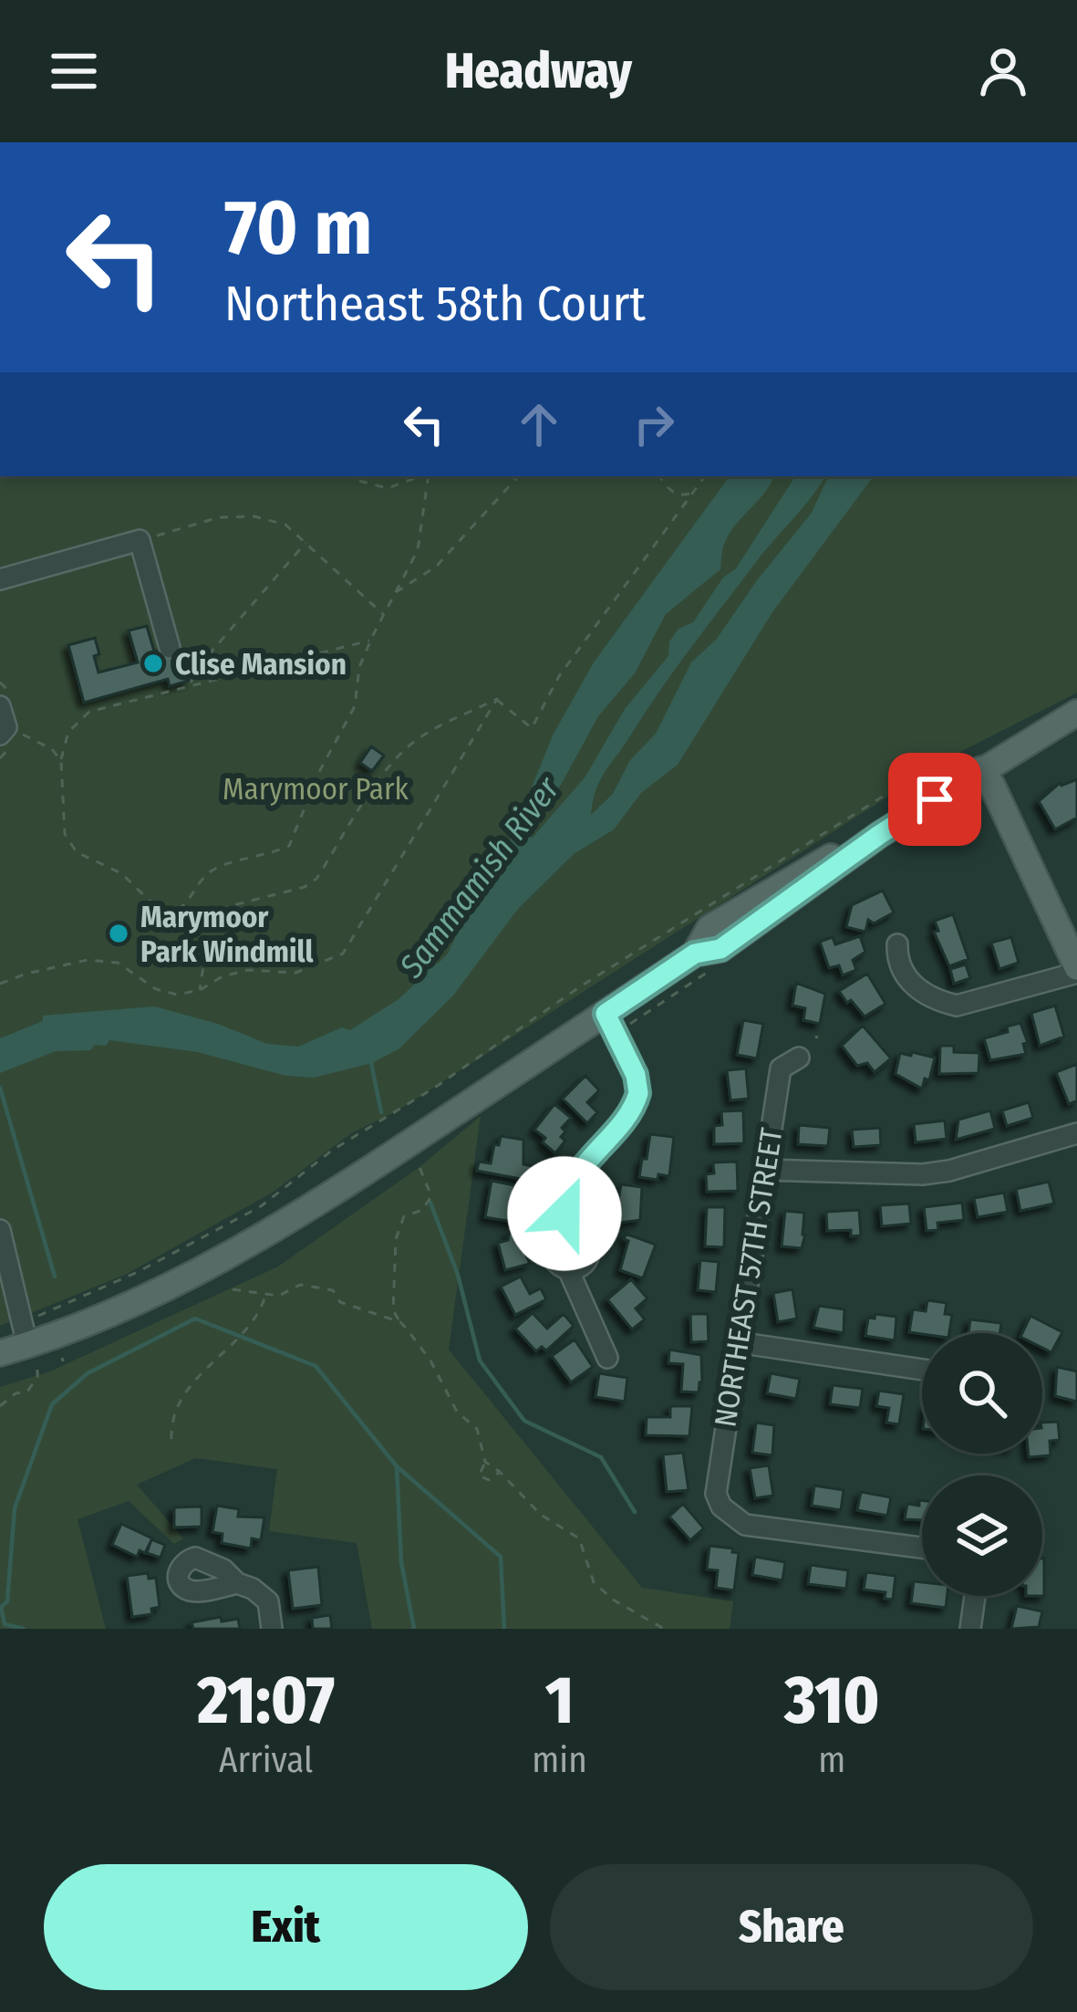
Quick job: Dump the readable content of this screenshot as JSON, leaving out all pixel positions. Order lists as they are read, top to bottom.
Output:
{
  "streets": {
    "street": ["NORTHEAST 57TH STREET"]
  },
  "water": ["Sammamish River"],
  "parks": ["Marymoor Park"],
  "places": ["Clise Mansion", "Marymoor Park Windmill"],
  "page": {
    "header": "Headway",
    "turn": ["70 m", "Northeast 58th Court"],
    "eta": [
      "21:07",
      "Arrival",
      "1",
      "min",
      "310",
      "m"
    ],
    "buttons": ["Exit", "Share"]
  }
}
